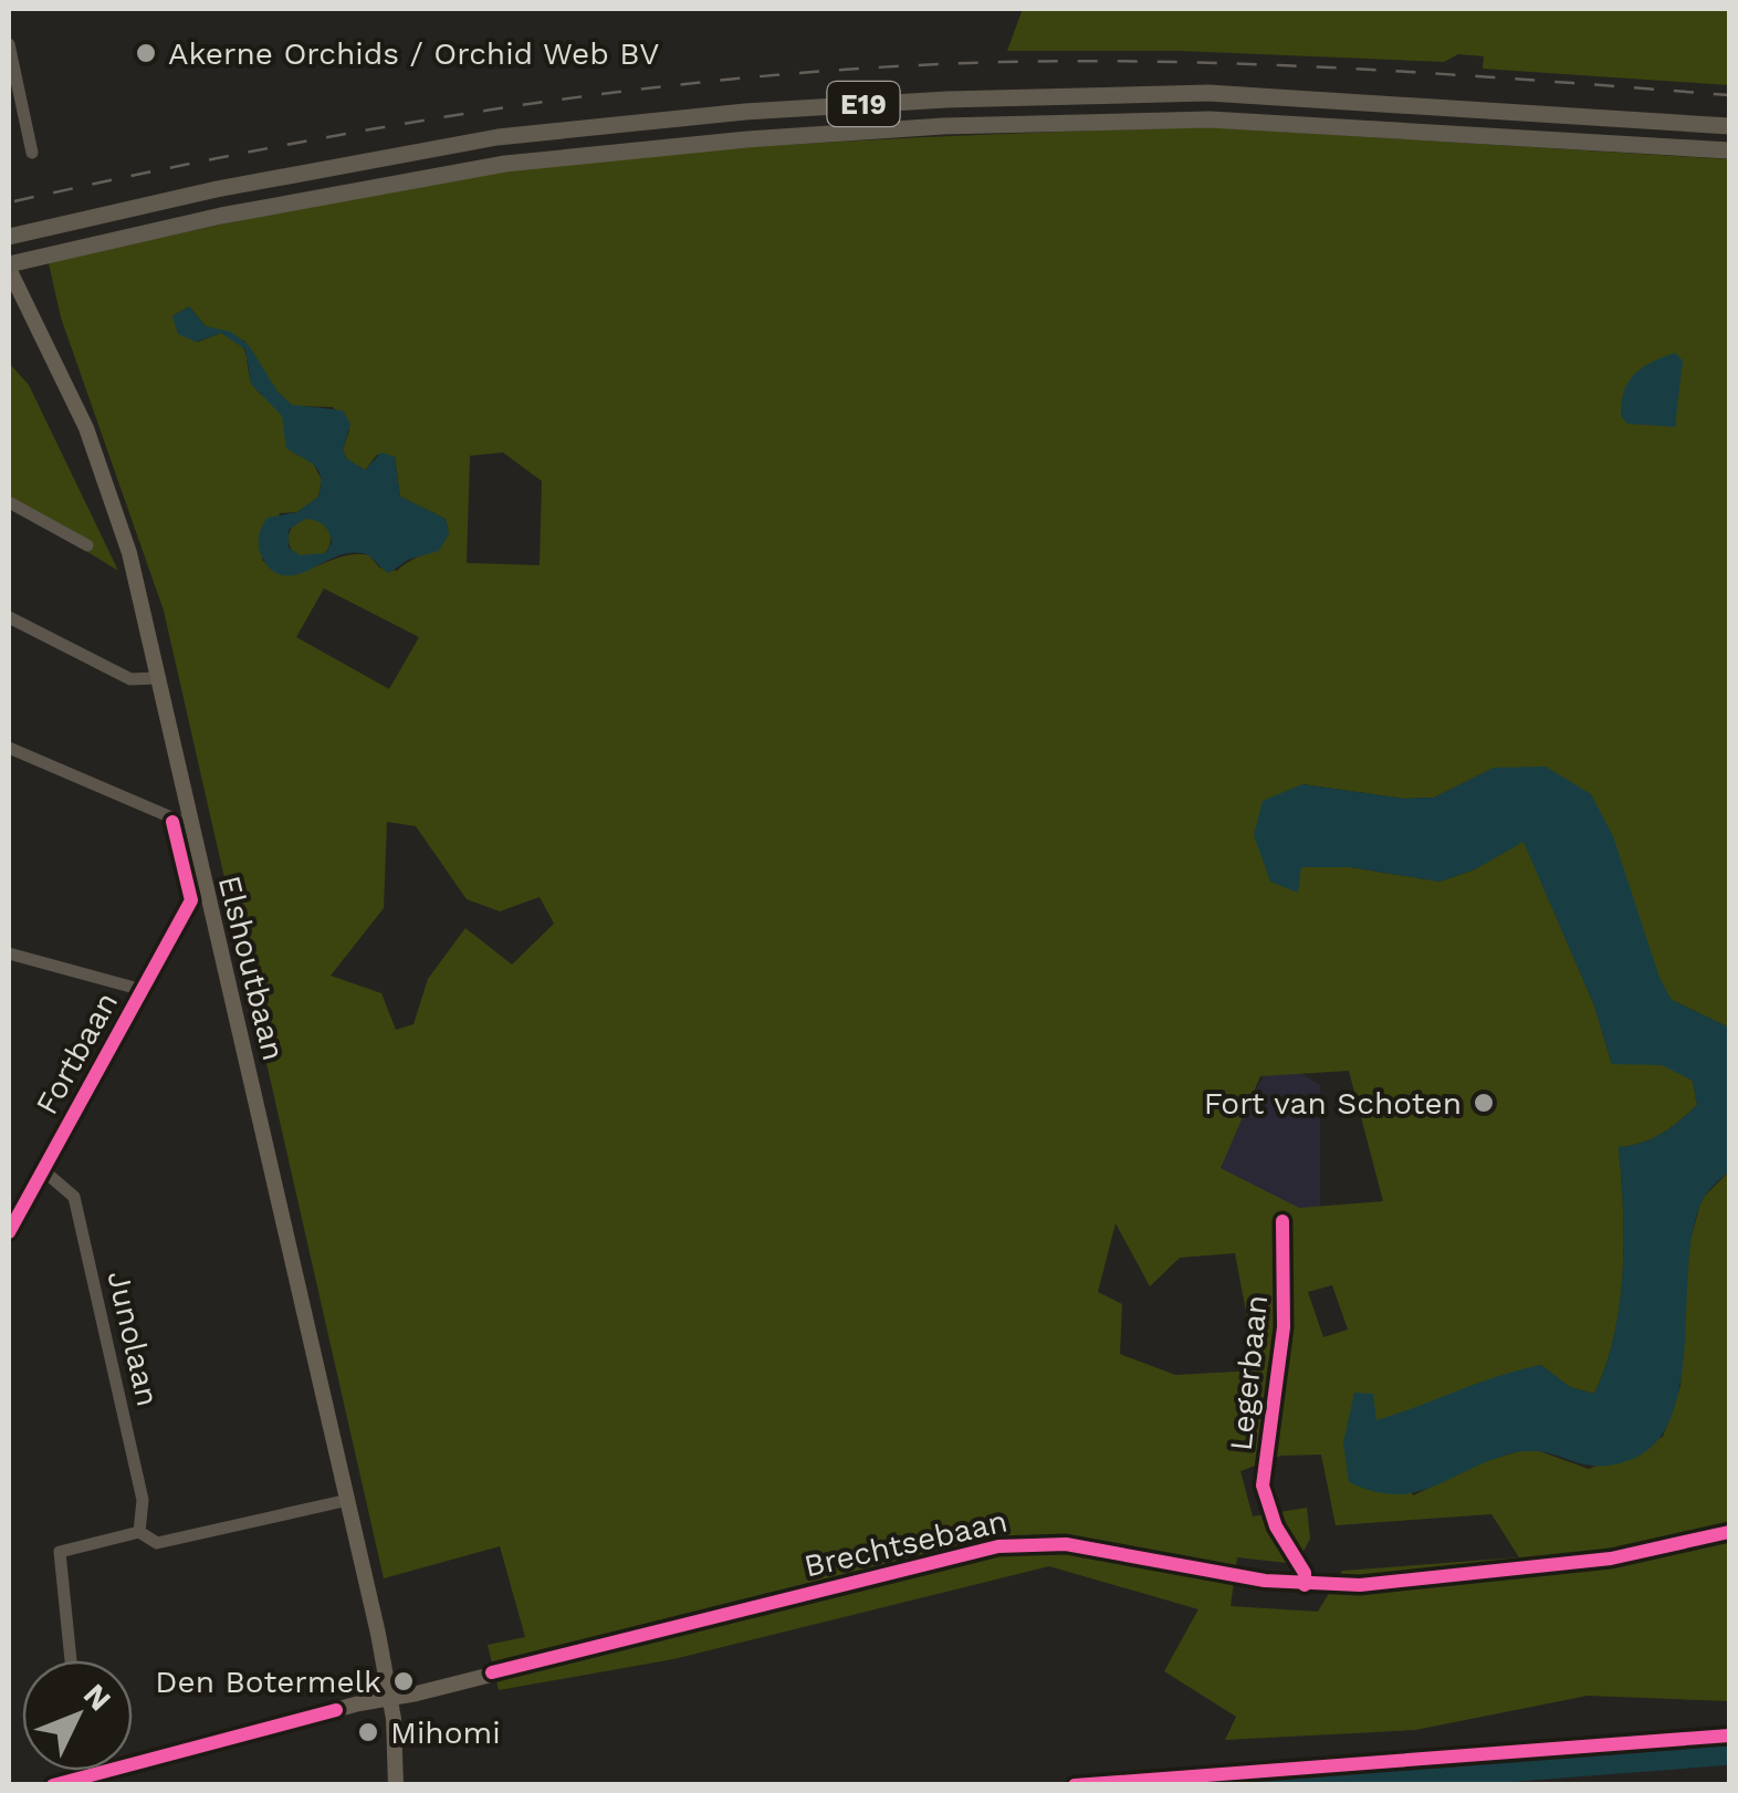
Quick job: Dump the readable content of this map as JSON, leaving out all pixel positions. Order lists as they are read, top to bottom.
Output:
{
  "streets": {
    "highway": ["E19"],
    "main road": ["Elshoutbaan", "Brechtsebaan"],
    "street": ["Fortbaan", "Junolaan", "Legerbaan"]
  },
  "crossings": [
    ["E19", "Elshoutbaan"],
    ["Elshoutbaan", "Fortbaan"],
    ["Elshoutbaan", "Brechtsebaan"],
    ["Fortbaan", "Junolaan"],
    ["Legerbaan", "Brechtsebaan"]
  ],
  "places": [
    "Akerne Orchids / Orchid Web BV",
    "Fort van Schoten",
    "Den Botermelk",
    "Mihomi"
  ],
  "north": "top right"
}
